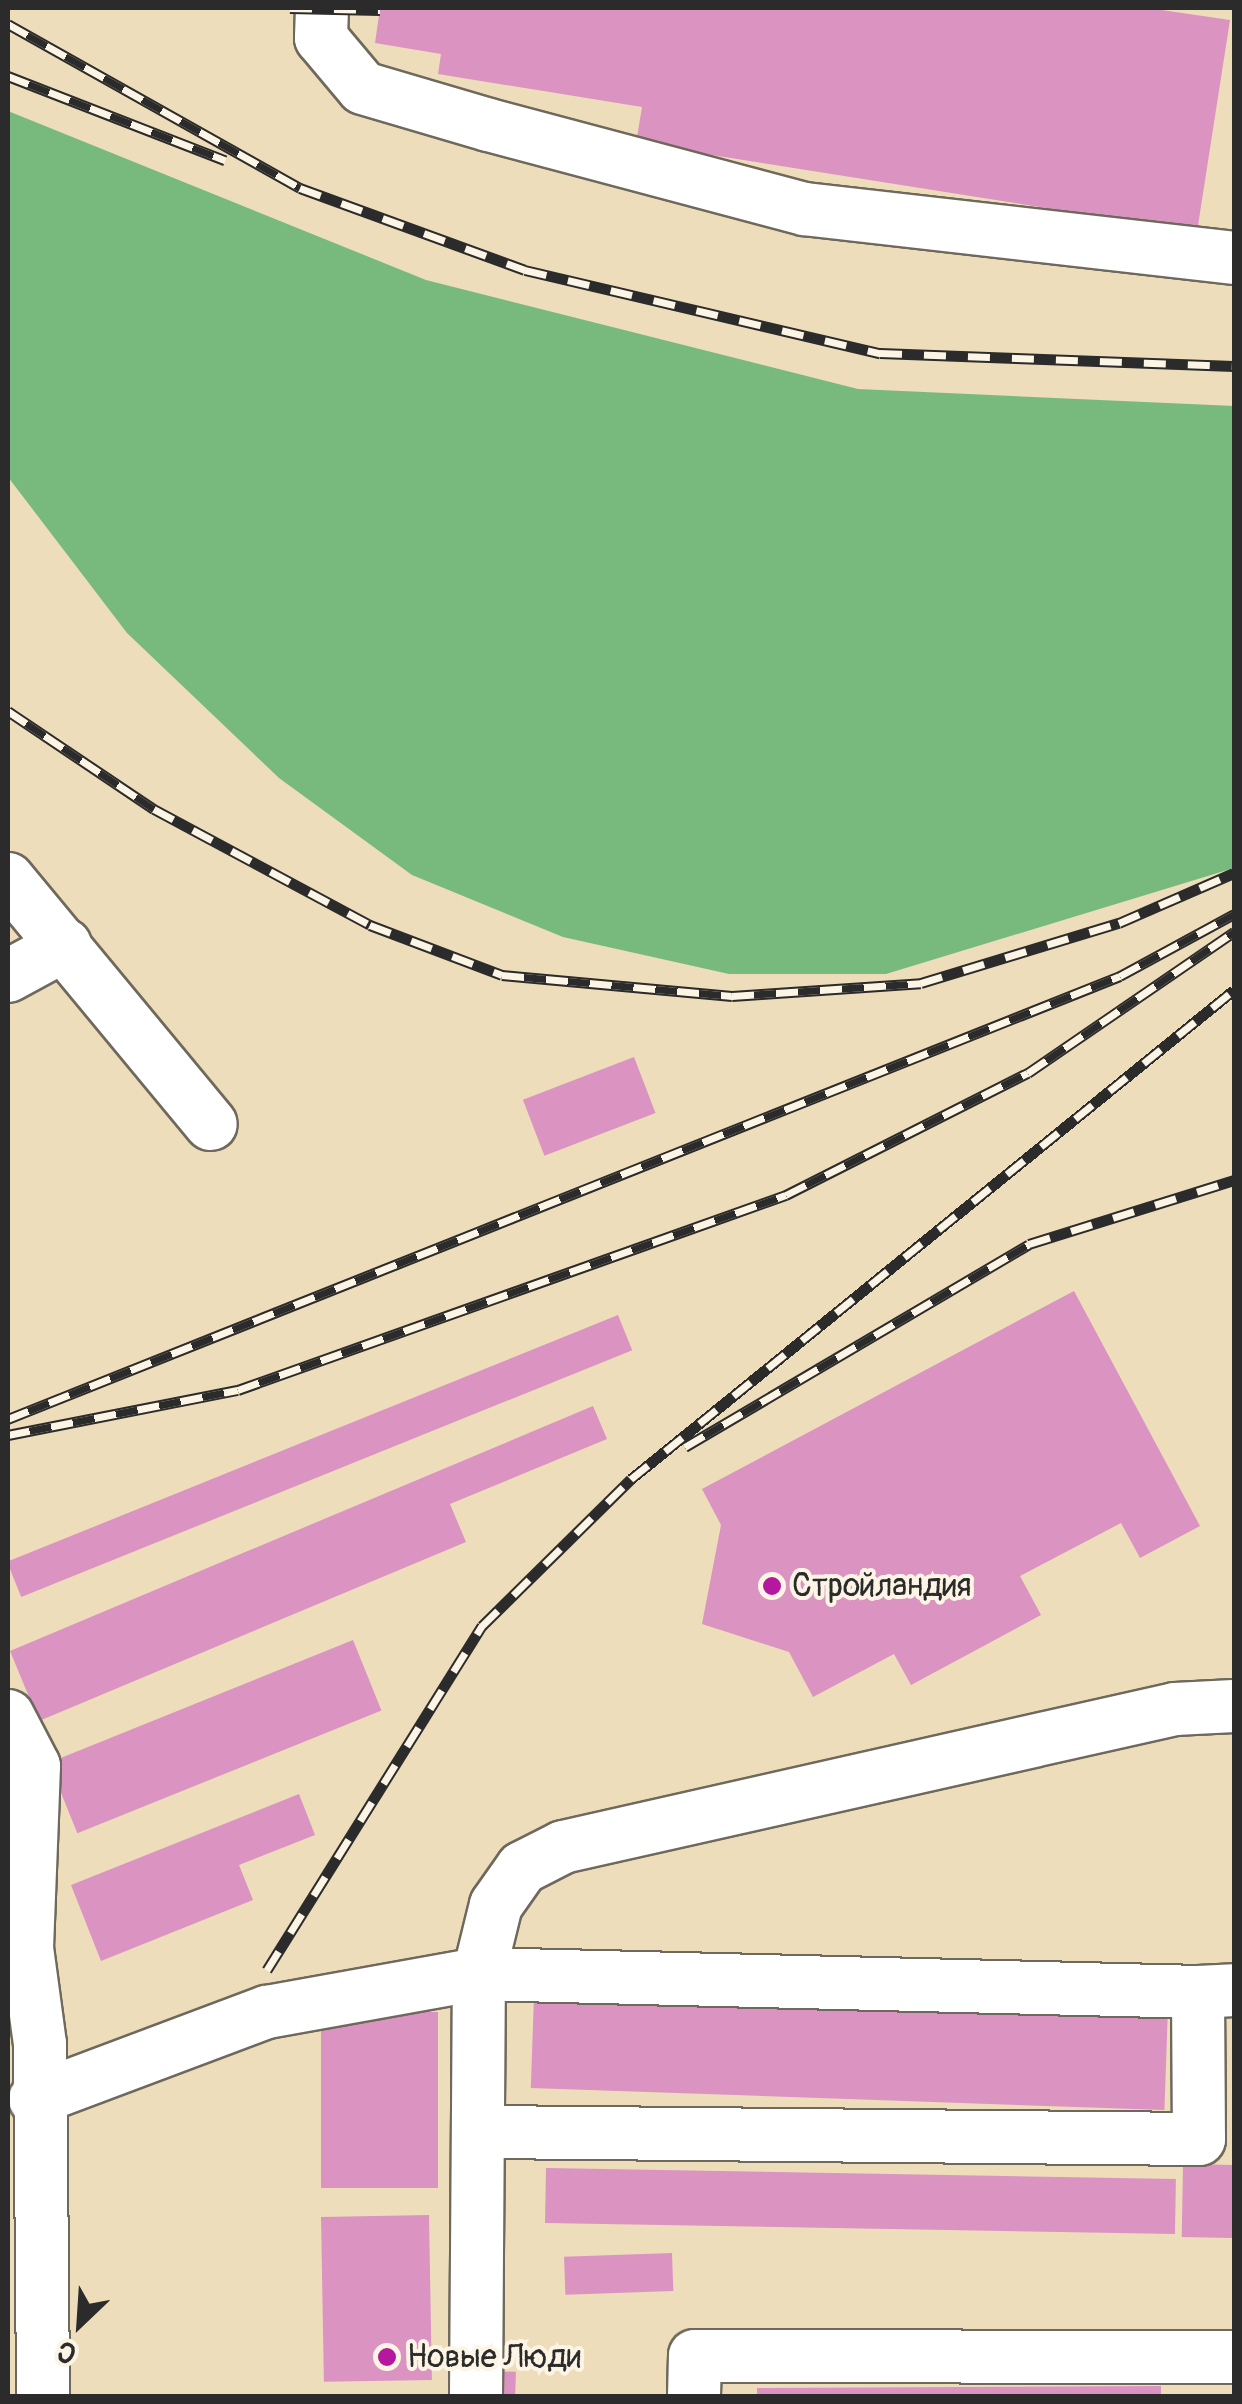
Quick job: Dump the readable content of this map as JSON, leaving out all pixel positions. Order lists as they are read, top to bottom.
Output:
{
  "places": ["Стройландия", "Новые Люди"],
  "north": "bottom left"
}
